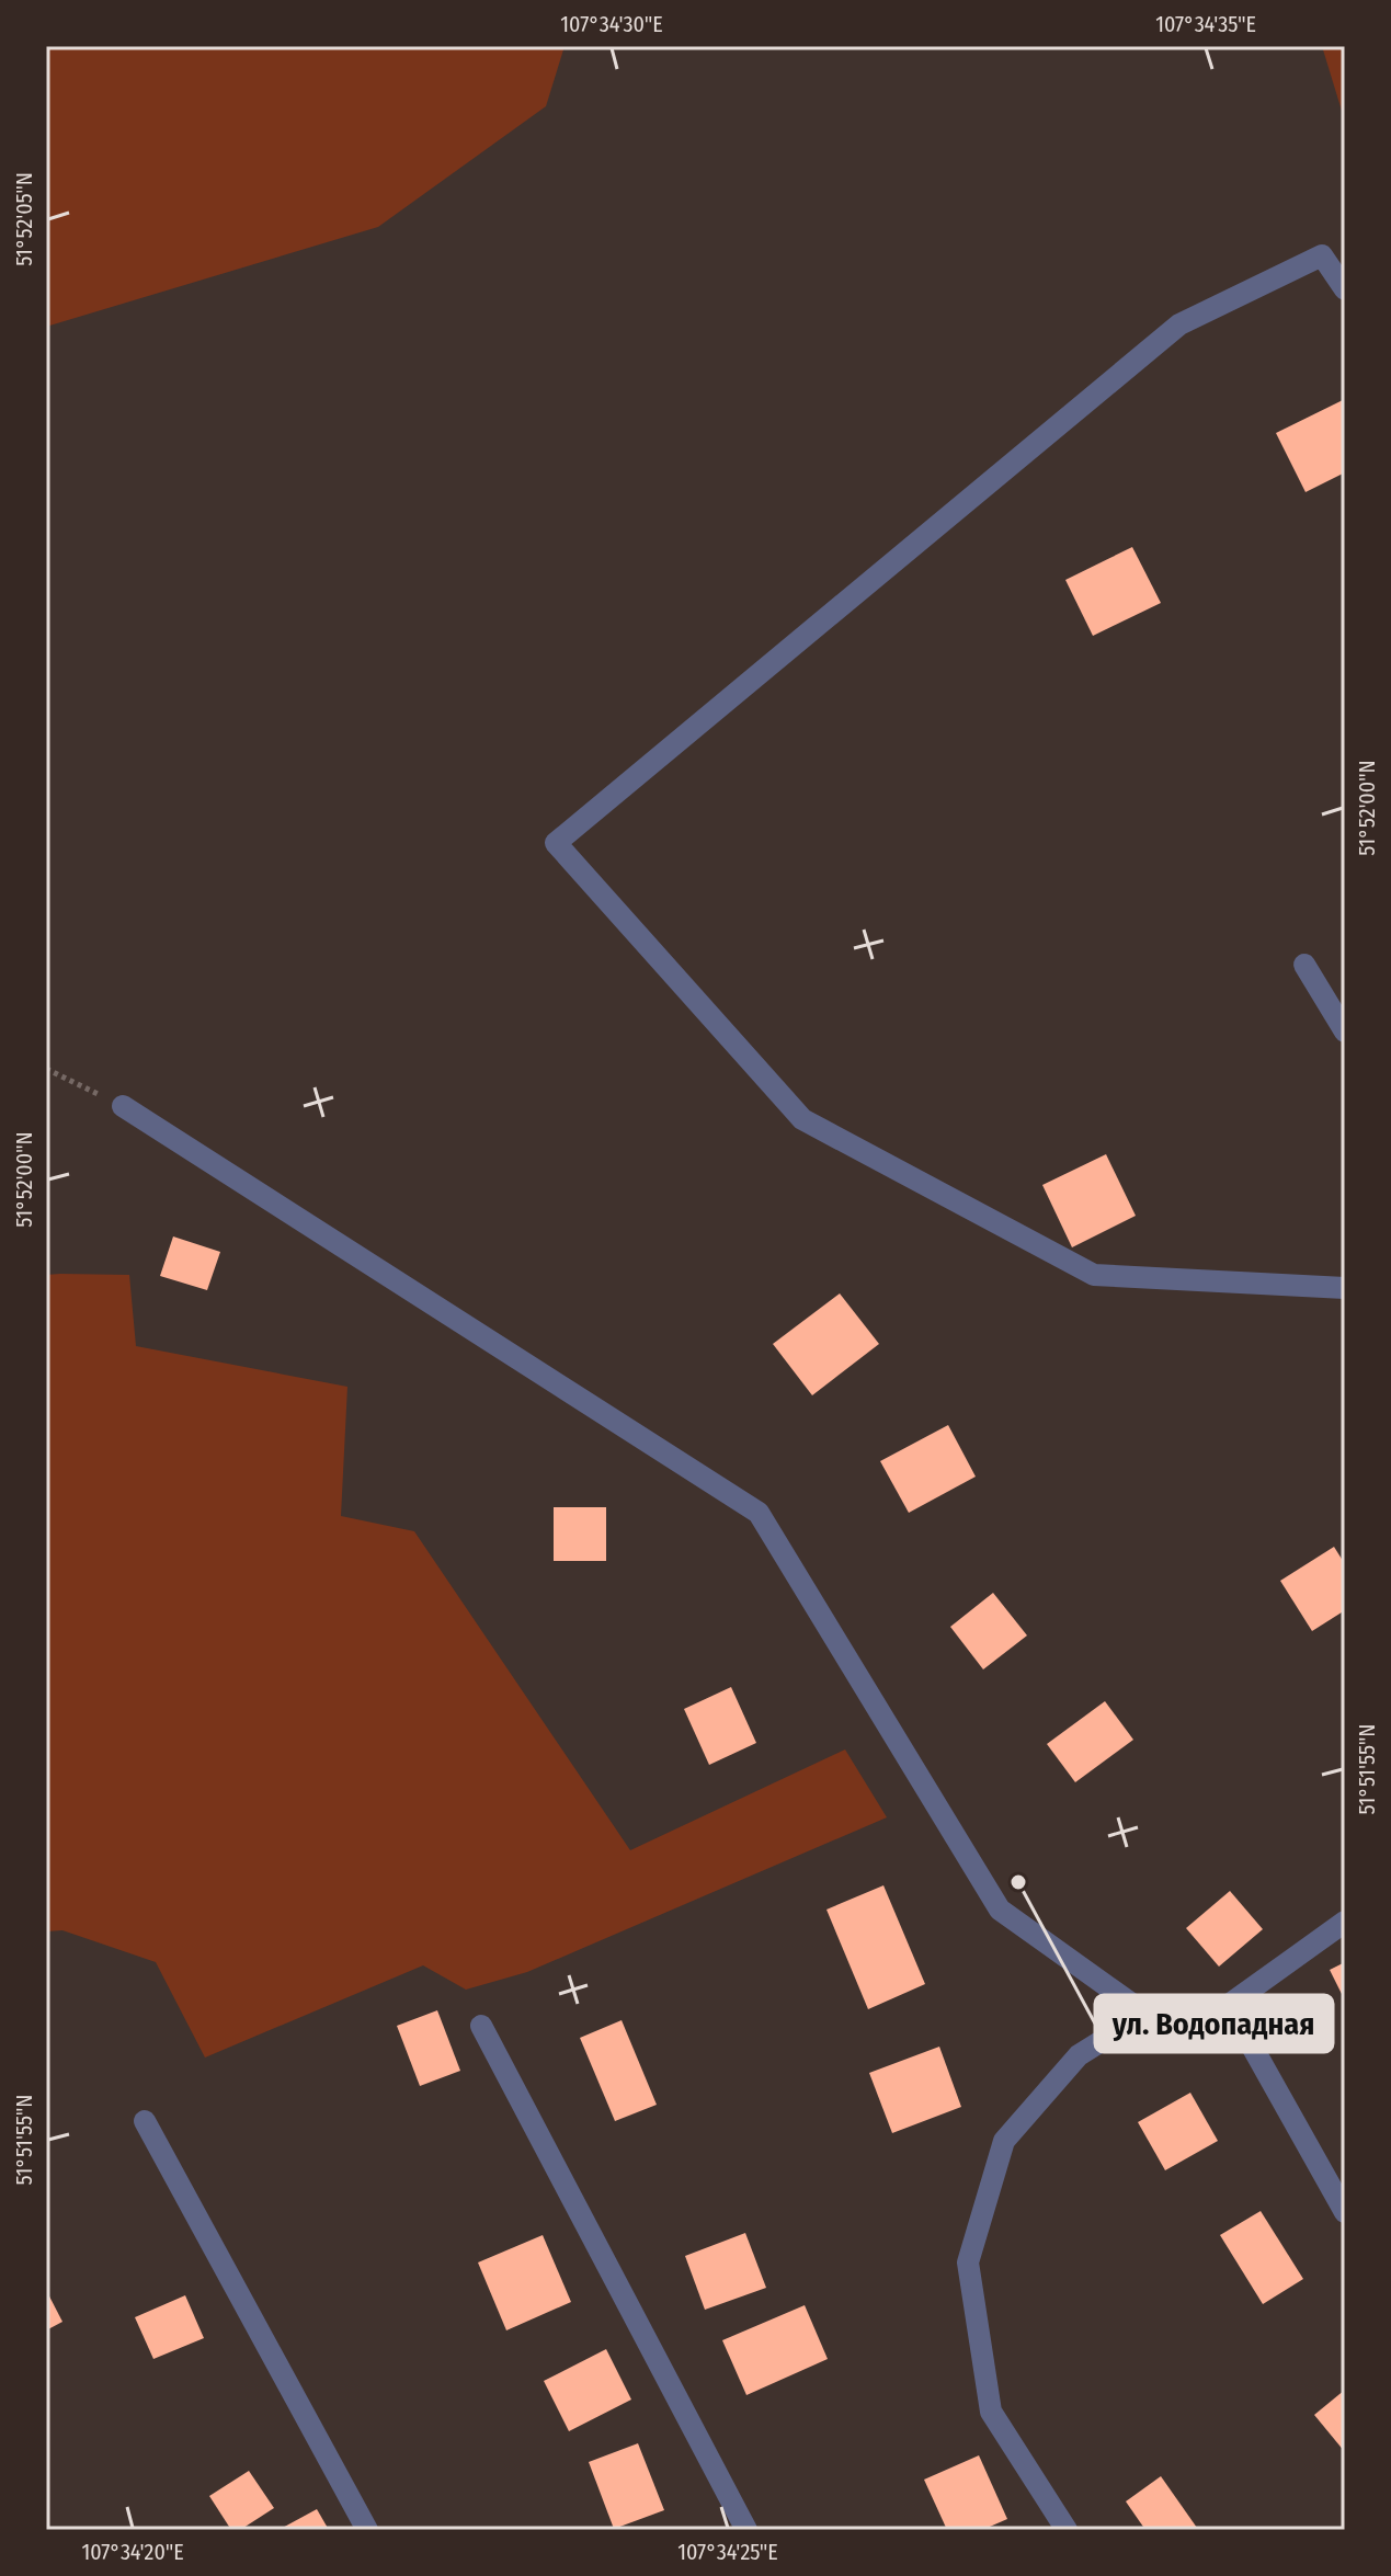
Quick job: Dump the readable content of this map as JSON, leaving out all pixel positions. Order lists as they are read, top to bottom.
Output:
{
  "places": ["ул. Водопадная"],
  "coordinates": [
    "107°34'30\"E",
    "107°34'35\"E",
    "51°52'05\"N",
    "51°52'00\"N",
    "51°51'55\"N",
    "107°34'20\"E",
    "107°34'25\"E"
  ]
}
